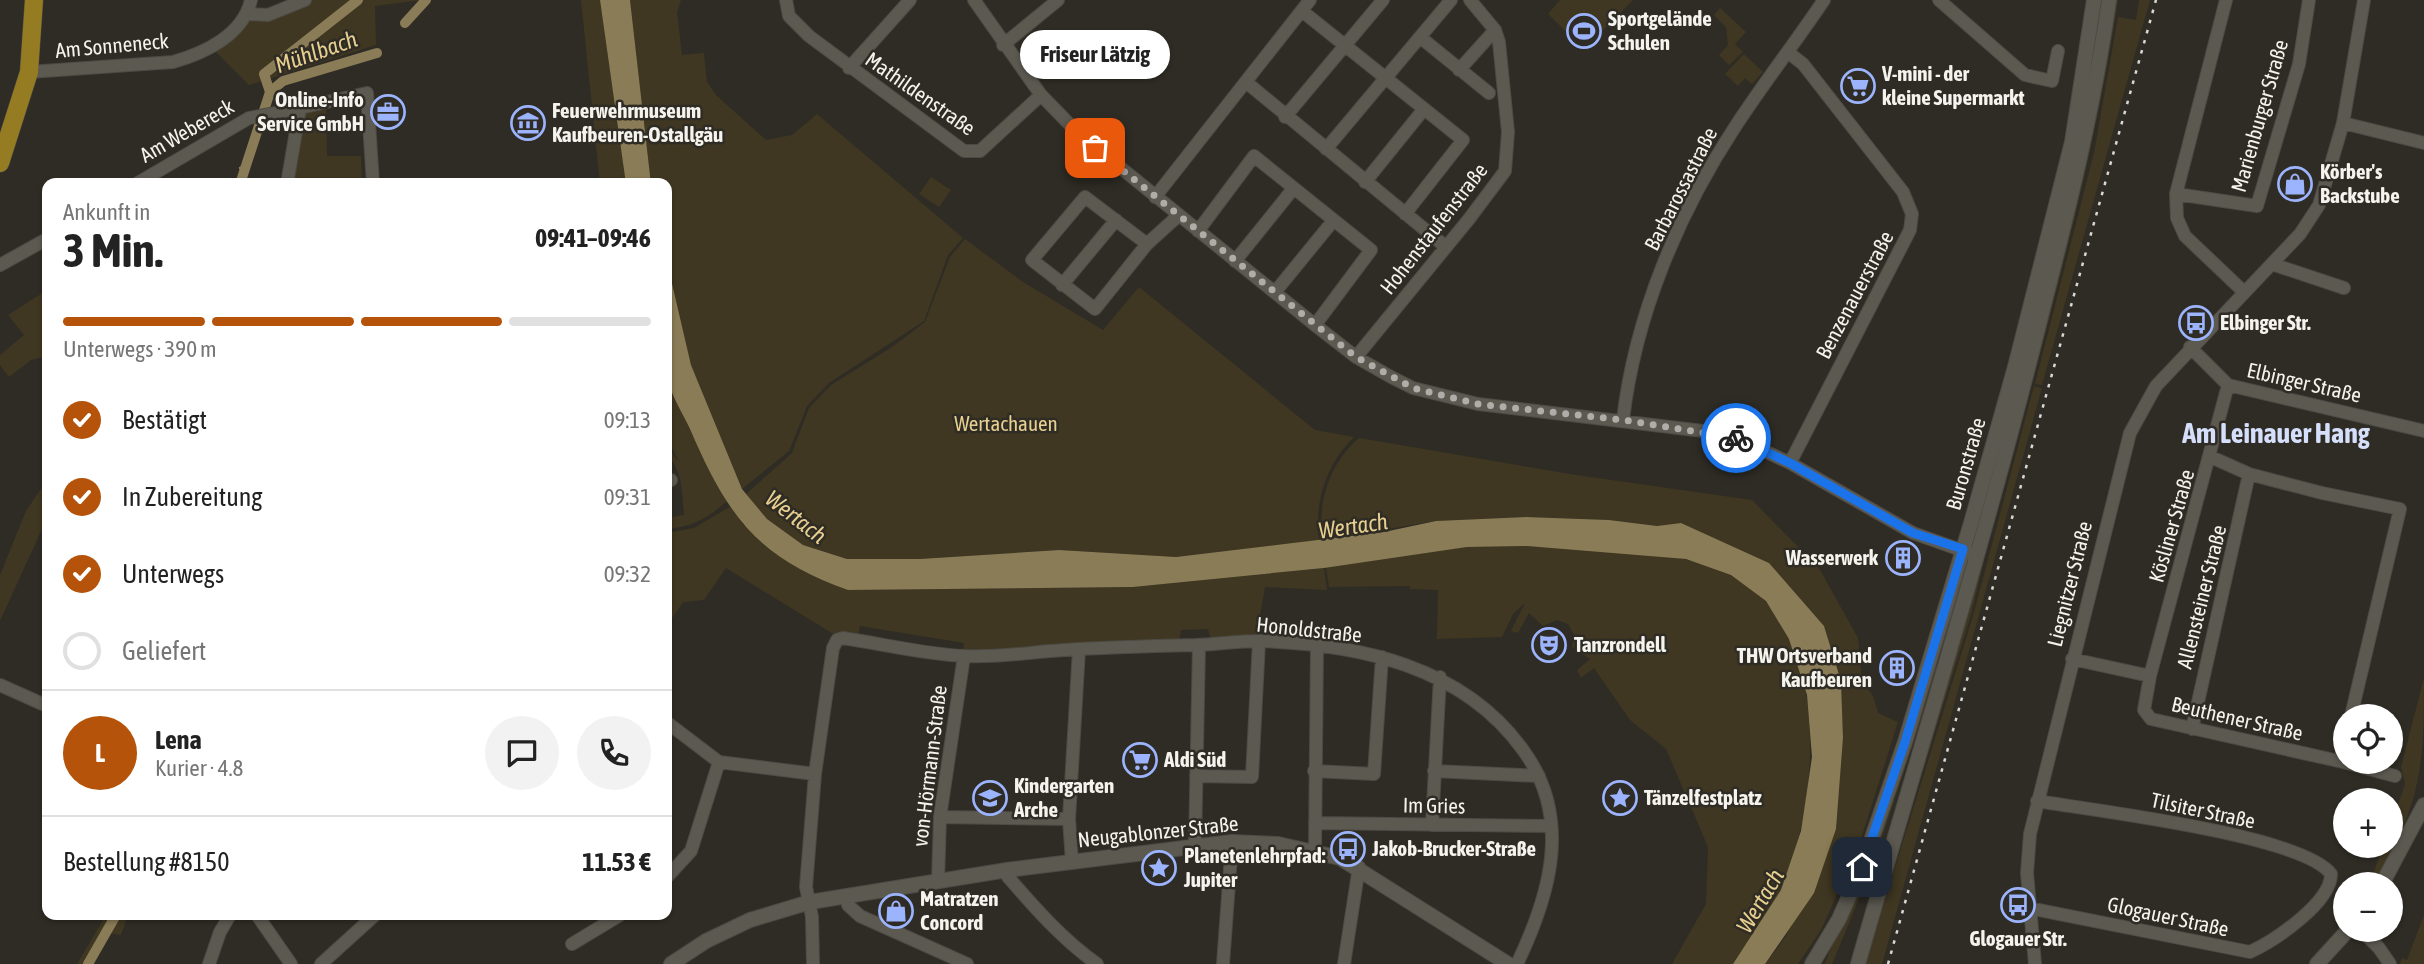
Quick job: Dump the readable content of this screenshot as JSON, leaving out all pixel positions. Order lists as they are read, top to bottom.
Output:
{
  "streets": {
    "street": [
      "Am Sonneneck",
      "Mathildenstraße",
      "Marienburger Straße",
      "Am Webereck",
      "Barbarossastraße",
      "Hohenstaufenstraße",
      "Benzenauerstraße",
      "Elbinger Straße",
      "Buronstraße",
      "Kösliner Straße",
      "Liegnitzer Straße",
      "Allensteiner Straße",
      "Honoldstraße",
      "Beuthener Straße",
      "von-Hörmann-Straße",
      "Im Gries",
      "Tilsiter Straße",
      "Neugablonzer Straße",
      "Glogauer Straße"
    ]
  },
  "crossings": [
    ["Barbarossastraße", "Benzenauerstraße"],
    ["Elbinger Straße", "Kösliner Straße"],
    ["Elbinger Straße", "Liegnitzer Straße"],
    ["Kösliner Straße", "Beuthener Straße"],
    ["Liegnitzer Straße", "Beuthener Straße"],
    ["Liegnitzer Straße", "Tilsiter Straße"],
    ["Liegnitzer Straße", "Glogauer Straße"],
    ["Allensteiner Straße", "Beuthener Straße"],
    ["Honoldstraße", "von-Hörmann-Straße"],
    ["Honoldstraße", "Im Gries"],
    ["von-Hörmann-Straße", "Neugablonzer Straße"],
    ["Tilsiter Straße", "Glogauer Straße"]
  ],
  "districts": ["Am Leinauer Hang"],
  "water": ["Mühlbach", "Wertach"],
  "parks": ["Wertachauen"],
  "places": {
    "sports": ["Sportgelände Schulen"],
    "supermarket": ["V-mini - der kleine Supermarkt", "Aldi Süd"],
    "office": ["Online-Info Service GmbH"],
    "museum": ["Feuerwehrmuseum Kaufbeuren-Ostallgäu"],
    "other": ["Friseur Lätzig"],
    "shop": ["Körber's Backstube", "Matratzen Concord"],
    "bus stop": ["Elbinger Str.", "Jakob-Brucker-Straße", "Glogauer Str."],
    "building": ["Wasserwerk", "THW Ortsverband Kaufbeuren"],
    "theatre": ["Tanzrondell"],
    "school or university": ["Kindergarten Arche"],
    "place": ["Tänzelfestplatz", "Planetenlehrpfad: Jupiter"]
  },
  "page": {
    "bubble": "Friseur Lätzig",
    "heading": ["3 Min.", "Ankunft in", "09:41–09:46"],
    "panel": [
      "Lena",
      "Kurier · 4.8",
      "Bestellung #8150",
      "11.53 €"
    ],
    "bar": "Unterwegs · 390 m",
    "list": [
      ["Bestätigt", "09:13"],
      ["In Zubereitung", "09:31"],
      ["Unterwegs", "09:32"],
      "Geliefert"
    ],
    "map_buttons": ["+", "−"],
    "round": "L"
  }
}
